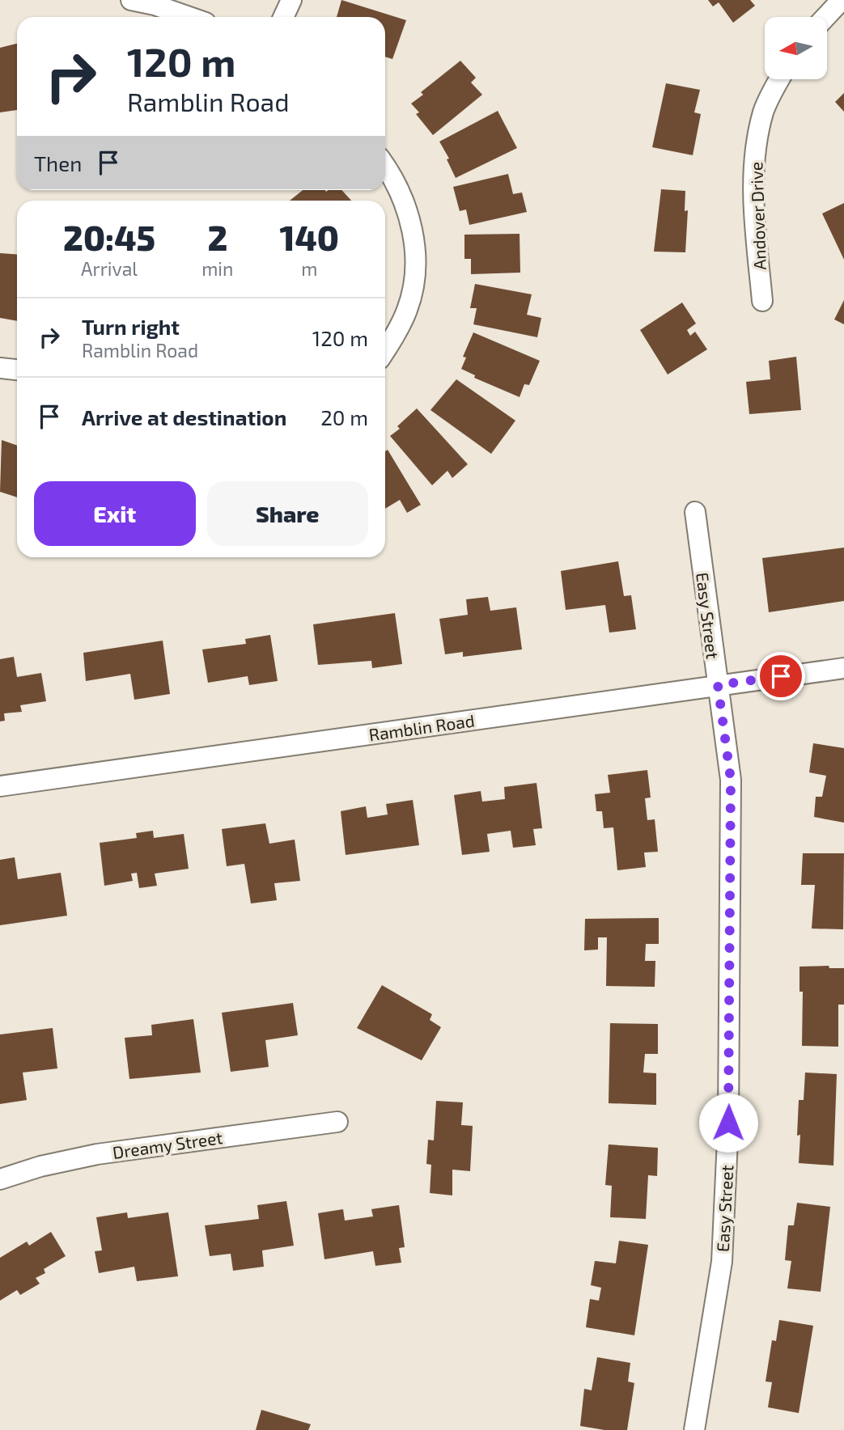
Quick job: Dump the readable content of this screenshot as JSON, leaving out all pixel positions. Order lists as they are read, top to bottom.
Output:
{
  "streets": {
    "street": [
      "Andover Drive",
      "Easy Street",
      "Ramblin Road",
      "Dreamy Street"
    ]
  },
  "crossings": [
    ["Easy Street", "Ramblin Road"]
  ],
  "north": "left",
  "page": {
    "turn": ["120 m", "Ramblin Road"],
    "then": "Then",
    "eta": [
      "20:45",
      "Arrival",
      "2",
      "min",
      "140",
      "m"
    ],
    "list": [
      {
        "name": "Turn right",
        "note": "Ramblin Road",
        "value": "120 m"
      },
      {
        "name": "Arrive at destination",
        "value": "20 m"
      }
    ],
    "buttons": ["Exit", "Share"]
  }
}
